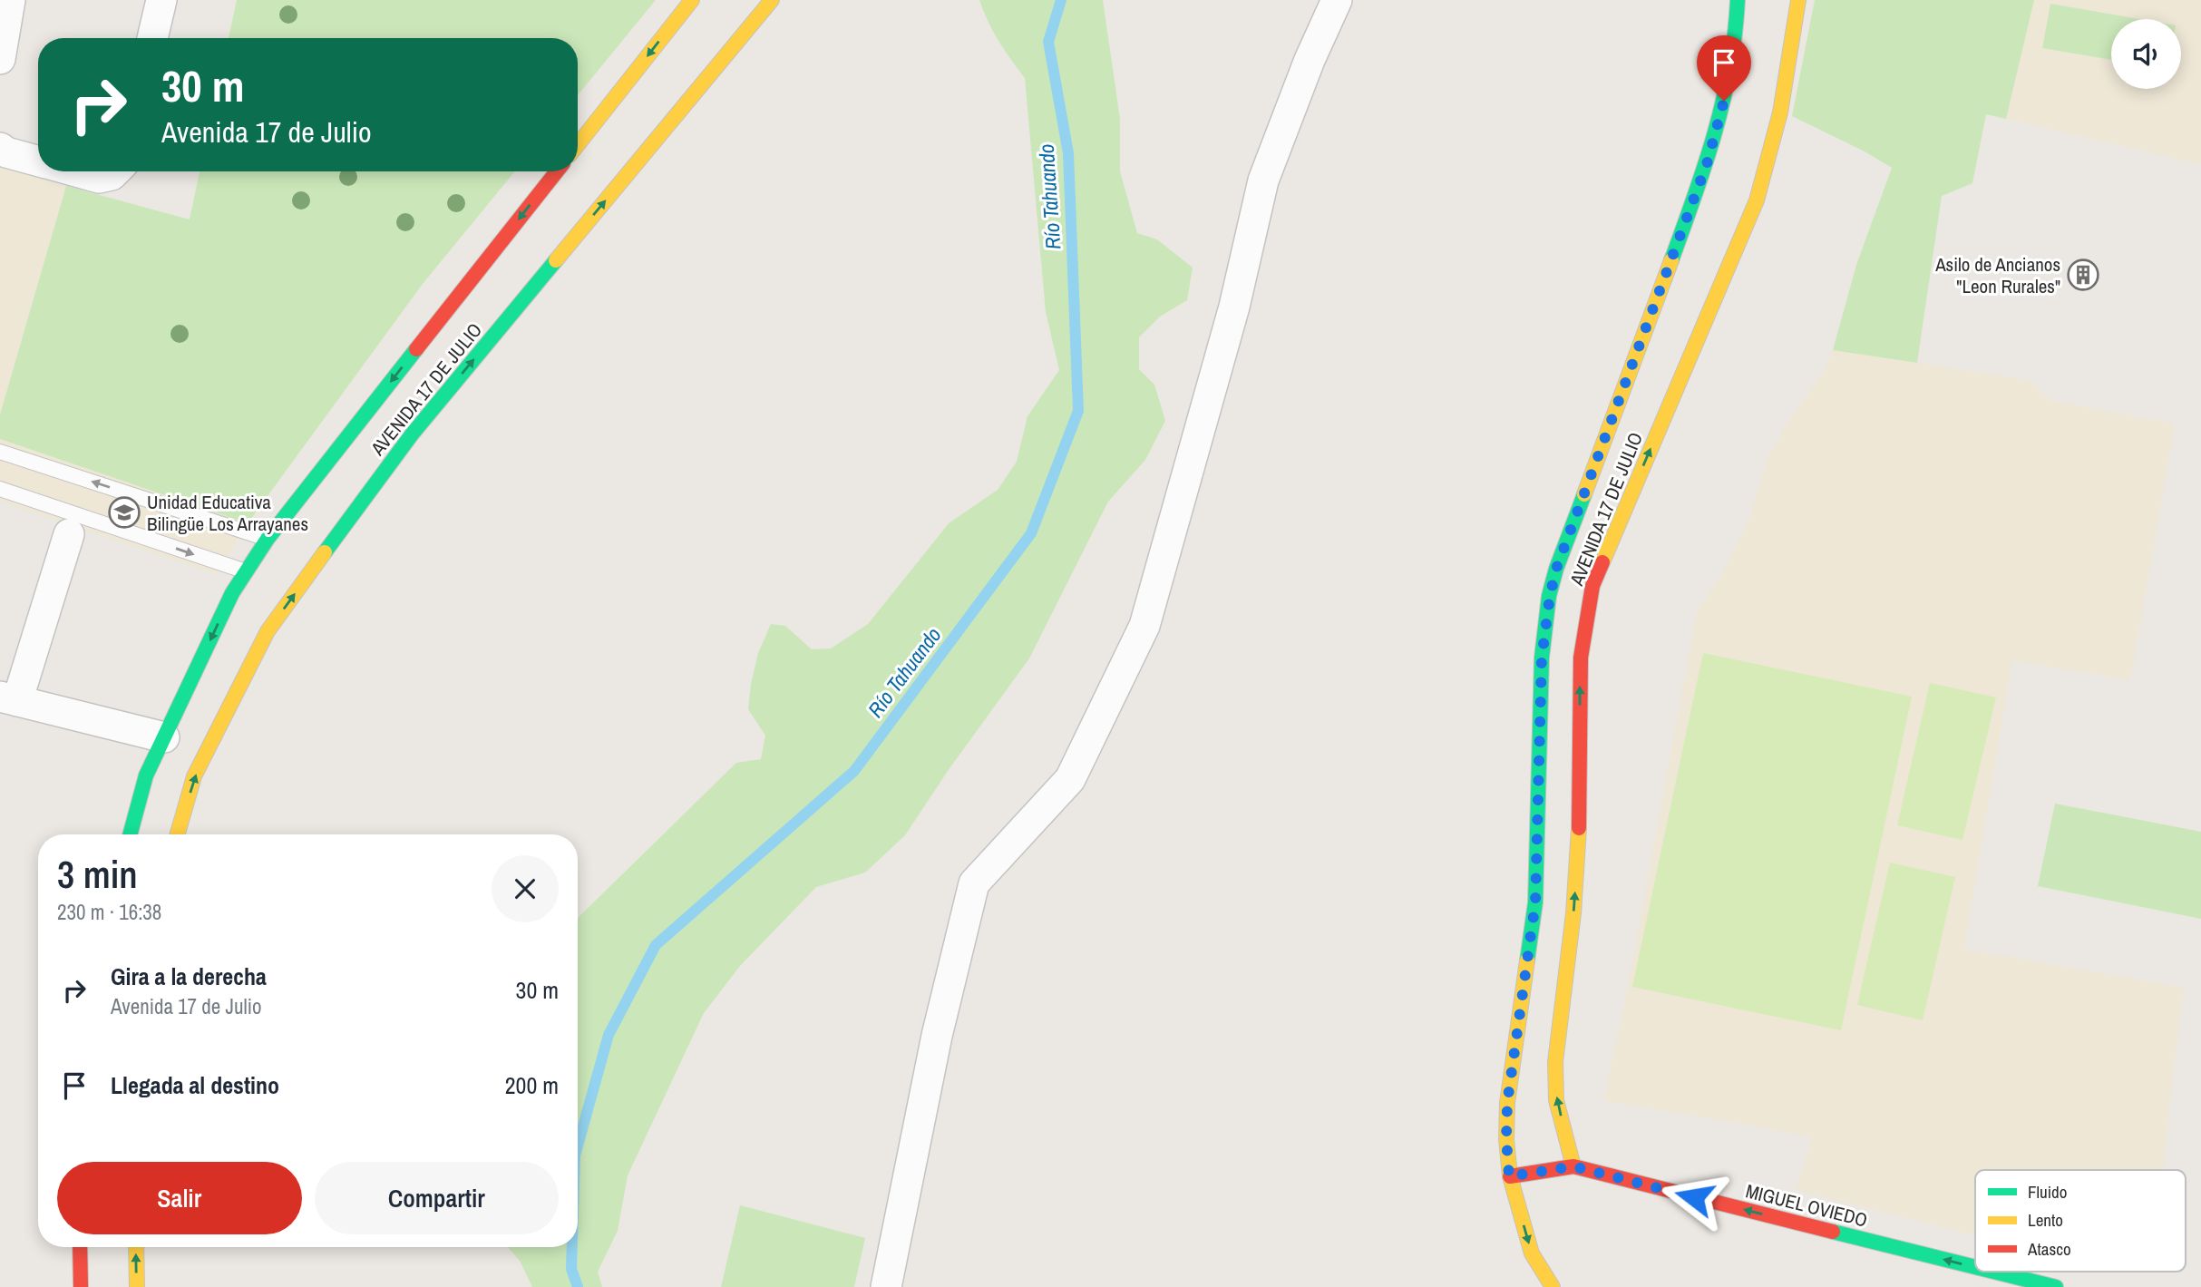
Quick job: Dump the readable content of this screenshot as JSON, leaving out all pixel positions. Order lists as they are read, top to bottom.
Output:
{
  "streets": {
    "main road": ["AVENIDA 17 DE JULIO", "MIGUEL OVIEDO"]
  },
  "crossings": [
    ["AVENIDA 17 DE JULIO", "MIGUEL OVIEDO"]
  ],
  "one_way": ["MIGUEL OVIEDO"],
  "water": ["Río Tahuando"],
  "places": {
    "building": ["Asilo de Ancianos \"Leon Rurales\""],
    "school or university": ["Unidad Educativa Bilingüe Los Arrayanes"]
  },
  "legend": ["Fluido", "Lento", "Atasco"],
  "page": {
    "turn": ["30 m", "Avenida 17 de Julio"],
    "heading": ["3 min", "230 m · 16:38"],
    "list": [
      {
        "name": "Gira a la derecha",
        "note": "Avenida 17 de Julio",
        "value": "30 m"
      },
      {
        "name": "Llegada al destino",
        "value": "200 m"
      }
    ],
    "buttons": ["Salir", "Compartir"]
  }
}
